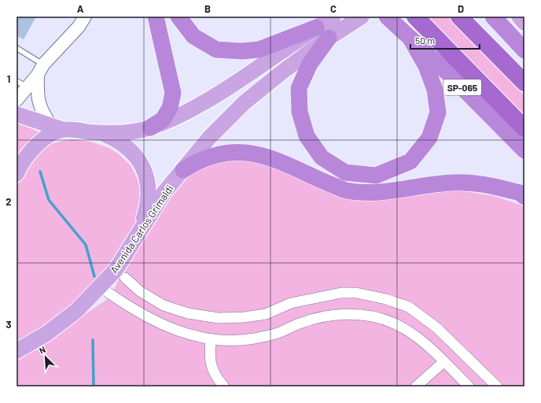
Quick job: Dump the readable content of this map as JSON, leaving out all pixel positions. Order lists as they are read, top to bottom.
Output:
{
  "streets": {
    "highway": ["SP-065"],
    "main road": ["Avenida Carlos Grimaldi"]
  },
  "scale_bar": "50 m",
  "north": "top left",
  "grid": {
    "columns": [
      "A",
      "B",
      "C",
      "D"
    ],
    "rows": ["1", "2", "3"]
  }
}
